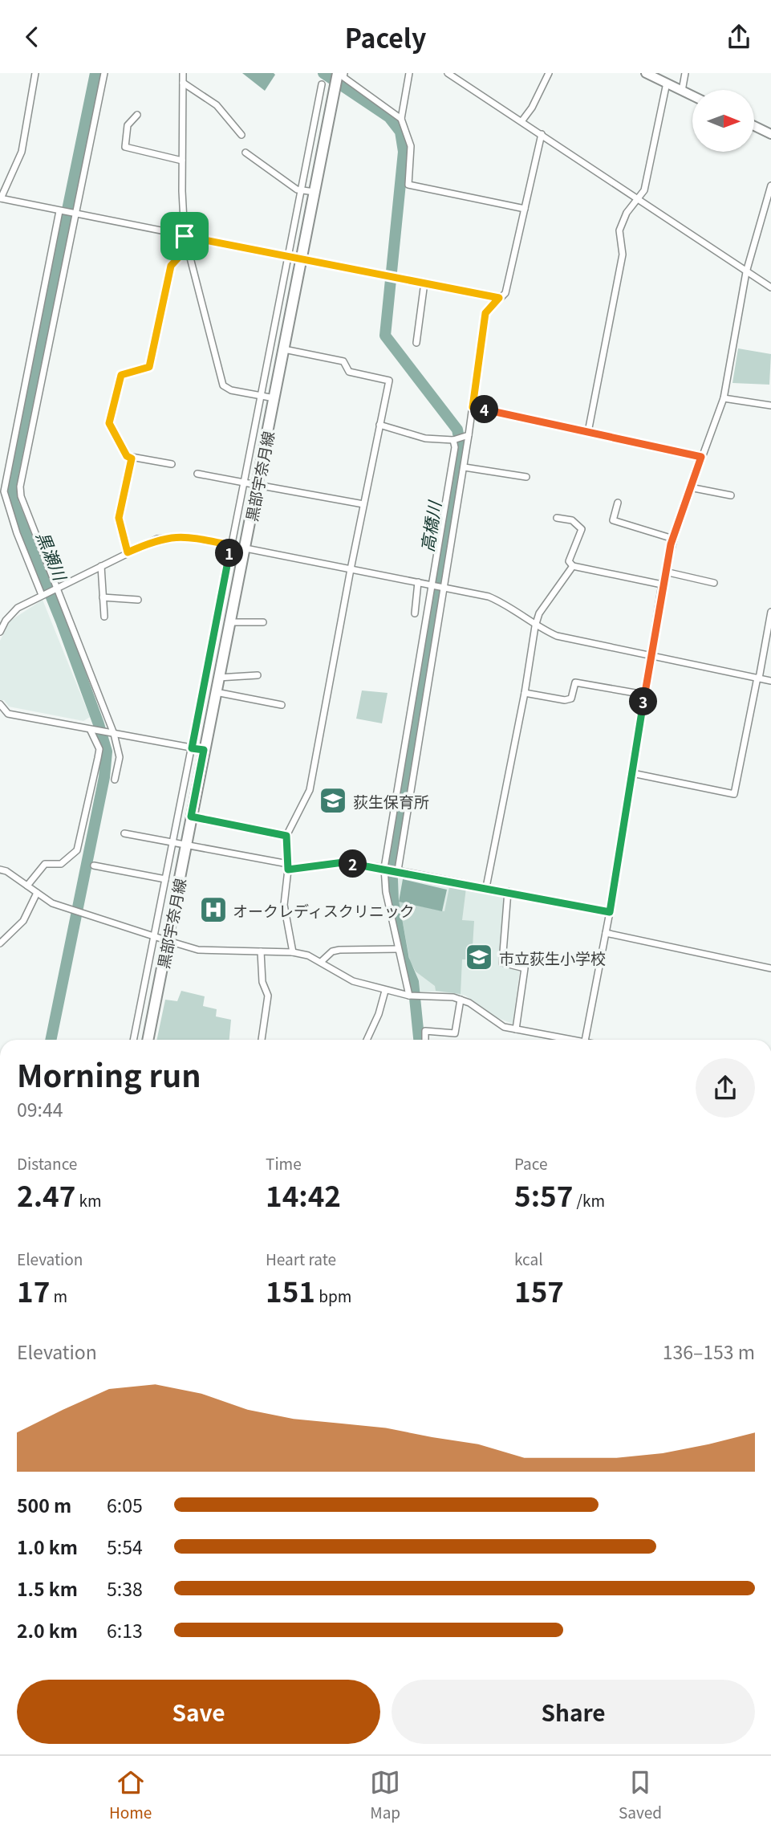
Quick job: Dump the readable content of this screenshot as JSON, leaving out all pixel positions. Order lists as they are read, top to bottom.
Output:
{
  "streets": {
    "main road": ["黒部宇奈月線"]
  },
  "water": ["高橋川", "黒瀬川"],
  "places": {
    "school or university": ["荻生保育所", "市立荻生小学校"],
    "hospital": ["オークレディスクリニック"]
  },
  "north": "right",
  "page": {
    "header": "Pacely",
    "pins": [
      "4",
      "1",
      "3",
      "2"
    ],
    "heading": ["Morning run", "09:44"],
    "stats": [
      ["Distance", "2.47 km"],
      ["Time", "14:42"],
      ["Pace", "5:57 /km"],
      ["Elevation", "17 m"],
      ["Heart rate", "151 bpm"],
      ["kcal", "157"]
    ],
    "chart": ["Elevation", "136–153 m"],
    "list": [
      {
        "name": "500 m",
        "note": "6:05"
      },
      {
        "name": "1.0 km",
        "note": "5:54"
      },
      {
        "name": "1.5 km",
        "note": "5:38"
      },
      {
        "name": "2.0 km",
        "note": "6:13"
      }
    ],
    "buttons": ["Save", "Share"],
    "tabs": ["Home", "Map", "Saved"]
  }
}
